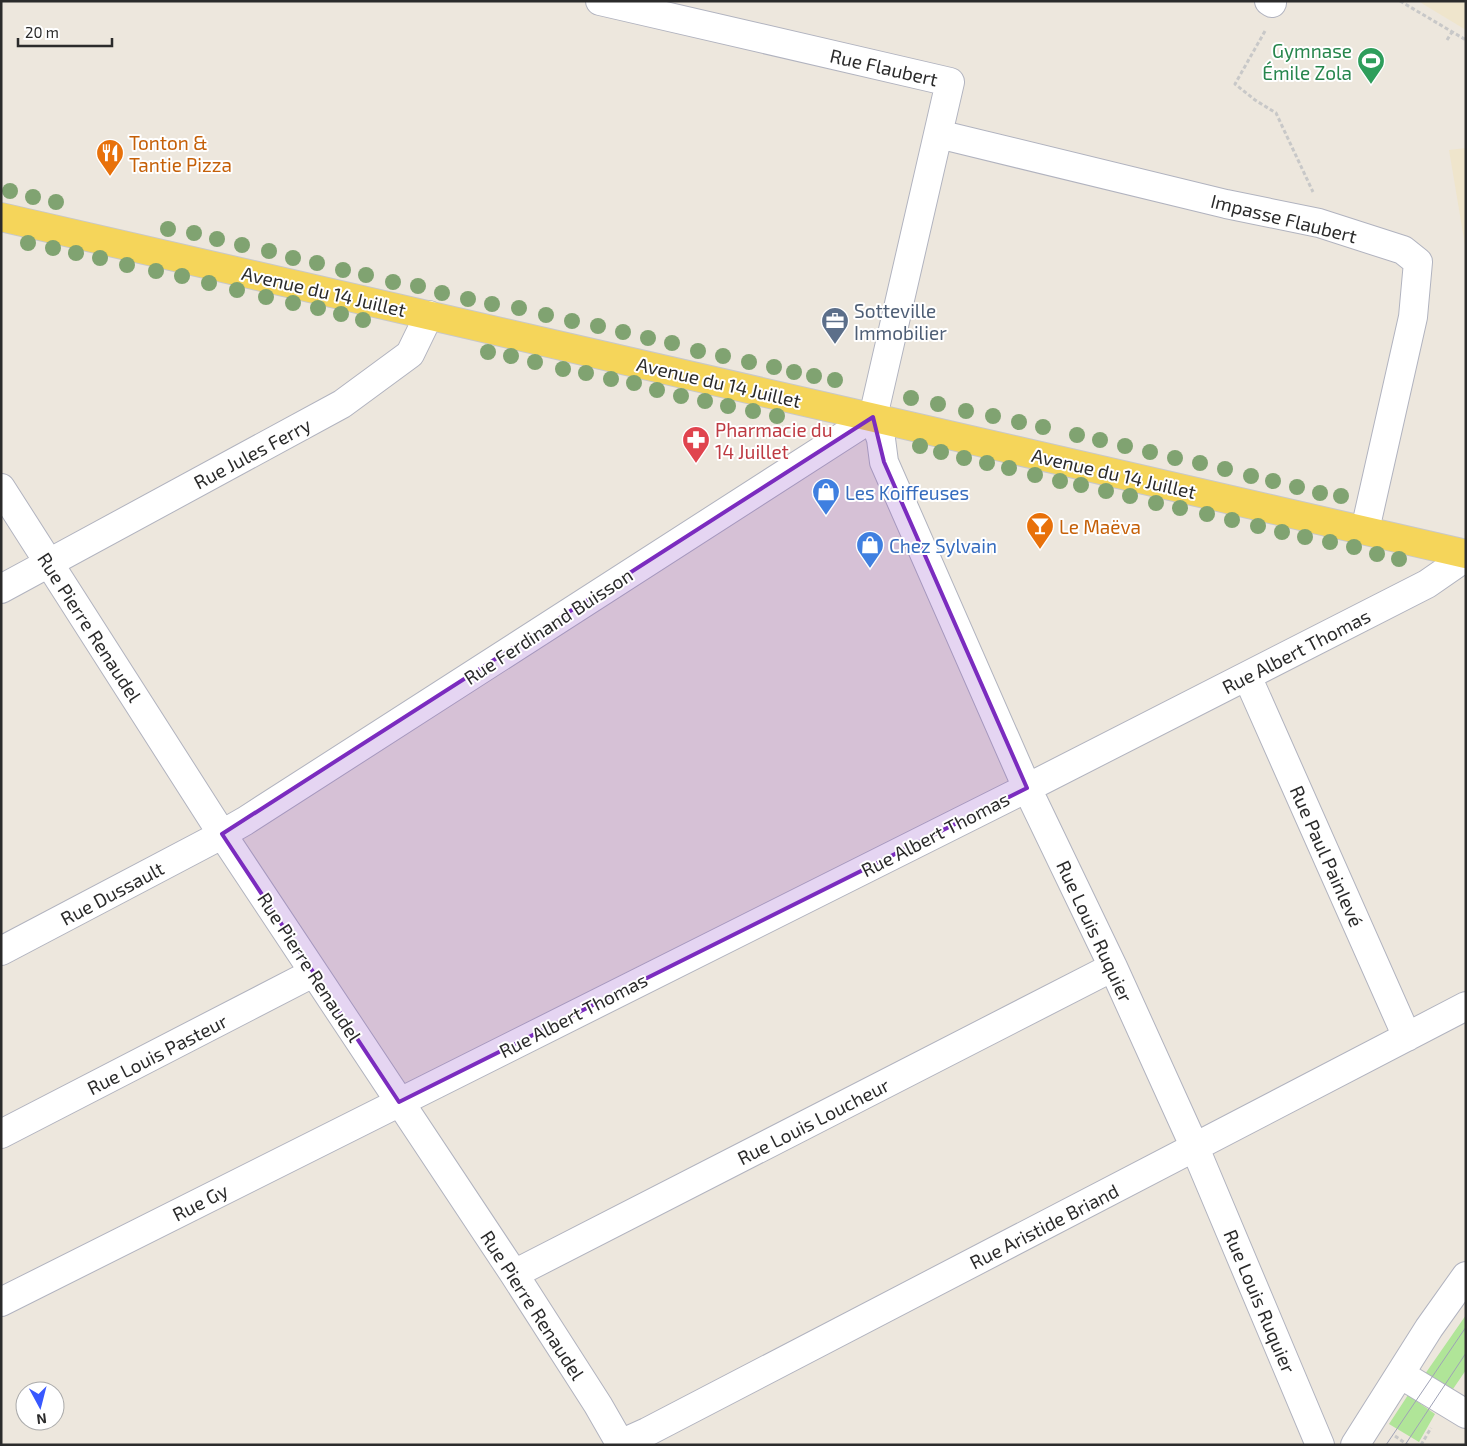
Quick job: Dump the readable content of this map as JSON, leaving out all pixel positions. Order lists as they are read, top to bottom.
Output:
{
  "streets": {
    "main road": ["Avenue du 14 Juillet"],
    "street": [
      "Rue Flaubert",
      "Impasse Flaubert",
      "Rue Jules Ferry",
      "Rue Ferdinand Buisson",
      "Rue Pierre Renaudel",
      "Rue Albert Thomas",
      "Rue Paul Painlevé",
      "Rue Dussault",
      "Rue Louis Ruquier",
      "Rue Louis Pasteur",
      "Rue Louis Loucheur",
      "Rue Gy",
      "Rue Aristide Briand"
    ]
  },
  "crossings": [
    ["Rue Flaubert", "Impasse Flaubert"],
    ["Rue Flaubert", "Avenue du 14 Juillet"],
    ["Rue Flaubert", "Rue Ferdinand Buisson"],
    ["Rue Flaubert", "Rue Louis Ruquier"],
    ["Impasse Flaubert", "Avenue du 14 Juillet"],
    ["Avenue du 14 Juillet", "Rue Jules Ferry"],
    ["Avenue du 14 Juillet", "Rue Ferdinand Buisson"],
    ["Avenue du 14 Juillet", "Rue Albert Thomas"],
    ["Avenue du 14 Juillet", "Rue Louis Ruquier"],
    ["Rue Jules Ferry", "Rue Pierre Renaudel"],
    ["Rue Ferdinand Buisson", "Rue Pierre Renaudel"],
    ["Rue Ferdinand Buisson", "Rue Dussault"],
    ["Rue Ferdinand Buisson", "Rue Louis Ruquier"],
    ["Rue Pierre Renaudel", "Rue Albert Thomas"],
    ["Rue Pierre Renaudel", "Rue Dussault"],
    ["Rue Pierre Renaudel", "Rue Louis Pasteur"],
    ["Rue Pierre Renaudel", "Rue Louis Loucheur"],
    ["Rue Pierre Renaudel", "Rue Gy"],
    ["Rue Pierre Renaudel", "Rue Aristide Briand"],
    ["Rue Albert Thomas", "Rue Paul Painlevé"],
    ["Rue Albert Thomas", "Rue Louis Ruquier"],
    ["Rue Albert Thomas", "Rue Gy"],
    ["Rue Paul Painlevé", "Rue Aristide Briand"],
    ["Rue Louis Ruquier", "Rue Louis Loucheur"],
    ["Rue Louis Ruquier", "Rue Aristide Briand"]
  ],
  "places": {
    "sports": ["Gymnase Émile Zola"],
    "restaurant": ["Tonton & Tantie Pizza"],
    "office": ["Sotteville Immobilier"],
    "pharmacy": ["Pharmacie du 14 Juillet"],
    "shop": ["Les Koiffeuses", "Chez Sylvain"],
    "bar": ["Le Maëva"]
  },
  "scale_bar": "20 m",
  "north": "bottom"
}
